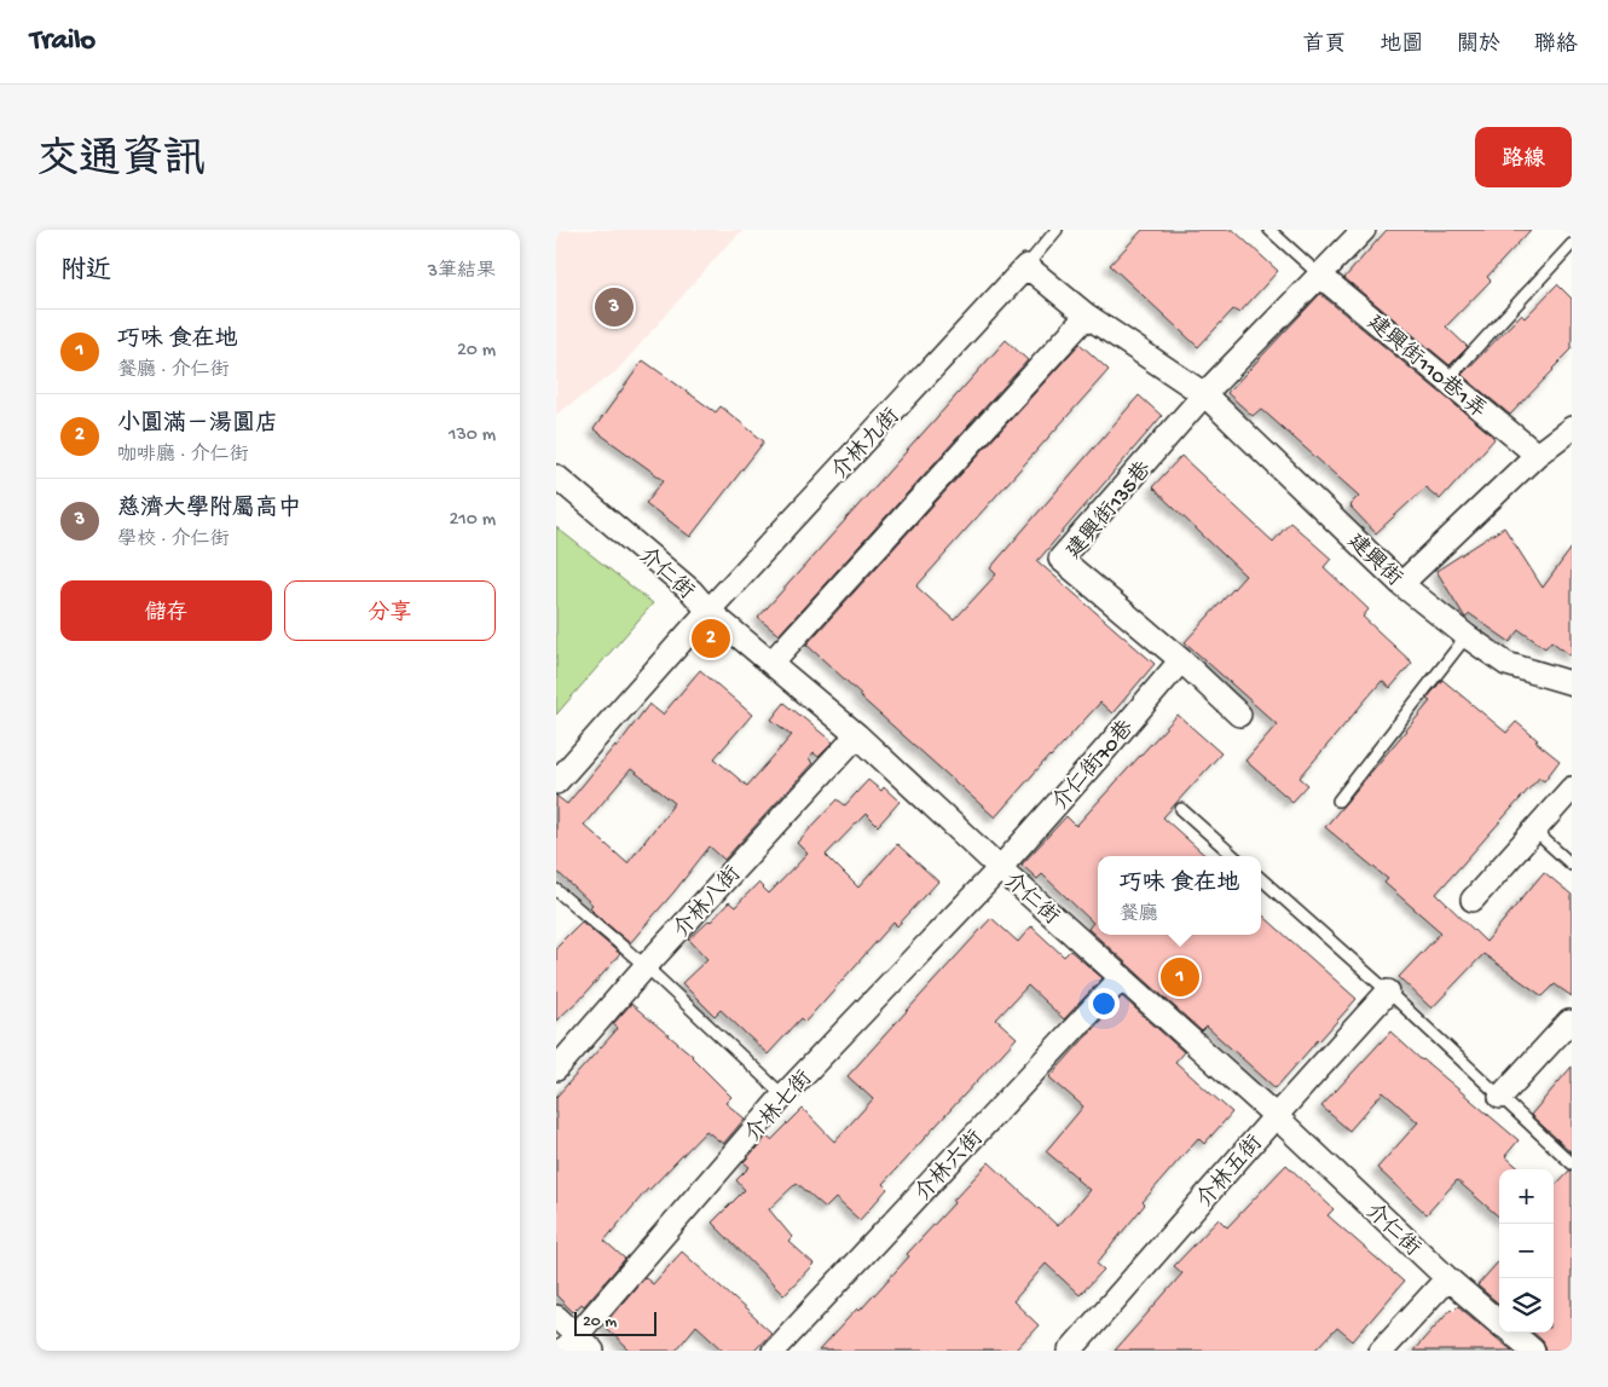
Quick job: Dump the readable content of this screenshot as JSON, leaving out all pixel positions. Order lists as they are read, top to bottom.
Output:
{
  "streets": {
    "street": [
      "建興街110巷1弄",
      "介林九街",
      "建興街135巷",
      "建興街",
      "介仁街",
      "介仁街70巷",
      "介林八街",
      "介林七街",
      "介林六街",
      "介林五街"
    ]
  },
  "crossings": [
    ["介林九街", "介仁街"],
    ["建興街135巷", "建興街"],
    ["建興街135巷", "介仁街70巷"],
    ["介仁街", "介仁街70巷"],
    ["介仁街", "介林八街"],
    ["介仁街", "介林七街"],
    ["介仁街", "介林六街"],
    ["介仁街", "介林五街"],
    ["介仁街70巷", "介林七街"]
  ],
  "scale_bar": "20 m",
  "page": {
    "header": "Trailo",
    "nav": [
      "首頁",
      "地圖",
      "關於",
      "聯絡"
    ],
    "title": "交通資訊",
    "buttons": [
      "路線",
      ["儲存", "分享"]
    ],
    "heading": ["附近", "3筆結果"],
    "pins": ["3", "2", "1"],
    "list": [
      {
        "mark": "1",
        "name": "巧味 食在地",
        "note": "餐廳 · 介仁街",
        "value": "20 m"
      },
      {
        "mark": "2",
        "name": "小圓滿－湯圓店",
        "note": "咖啡廳 · 介仁街",
        "value": "130 m"
      },
      {
        "mark": "3",
        "name": "慈濟大學附屬高中",
        "note": "學校 · 介仁街",
        "value": "210 m"
      }
    ],
    "popup": ["巧味 食在地", "餐廳"],
    "map_buttons": ["+", "−"],
    "scale": "20 m"
  }
}
